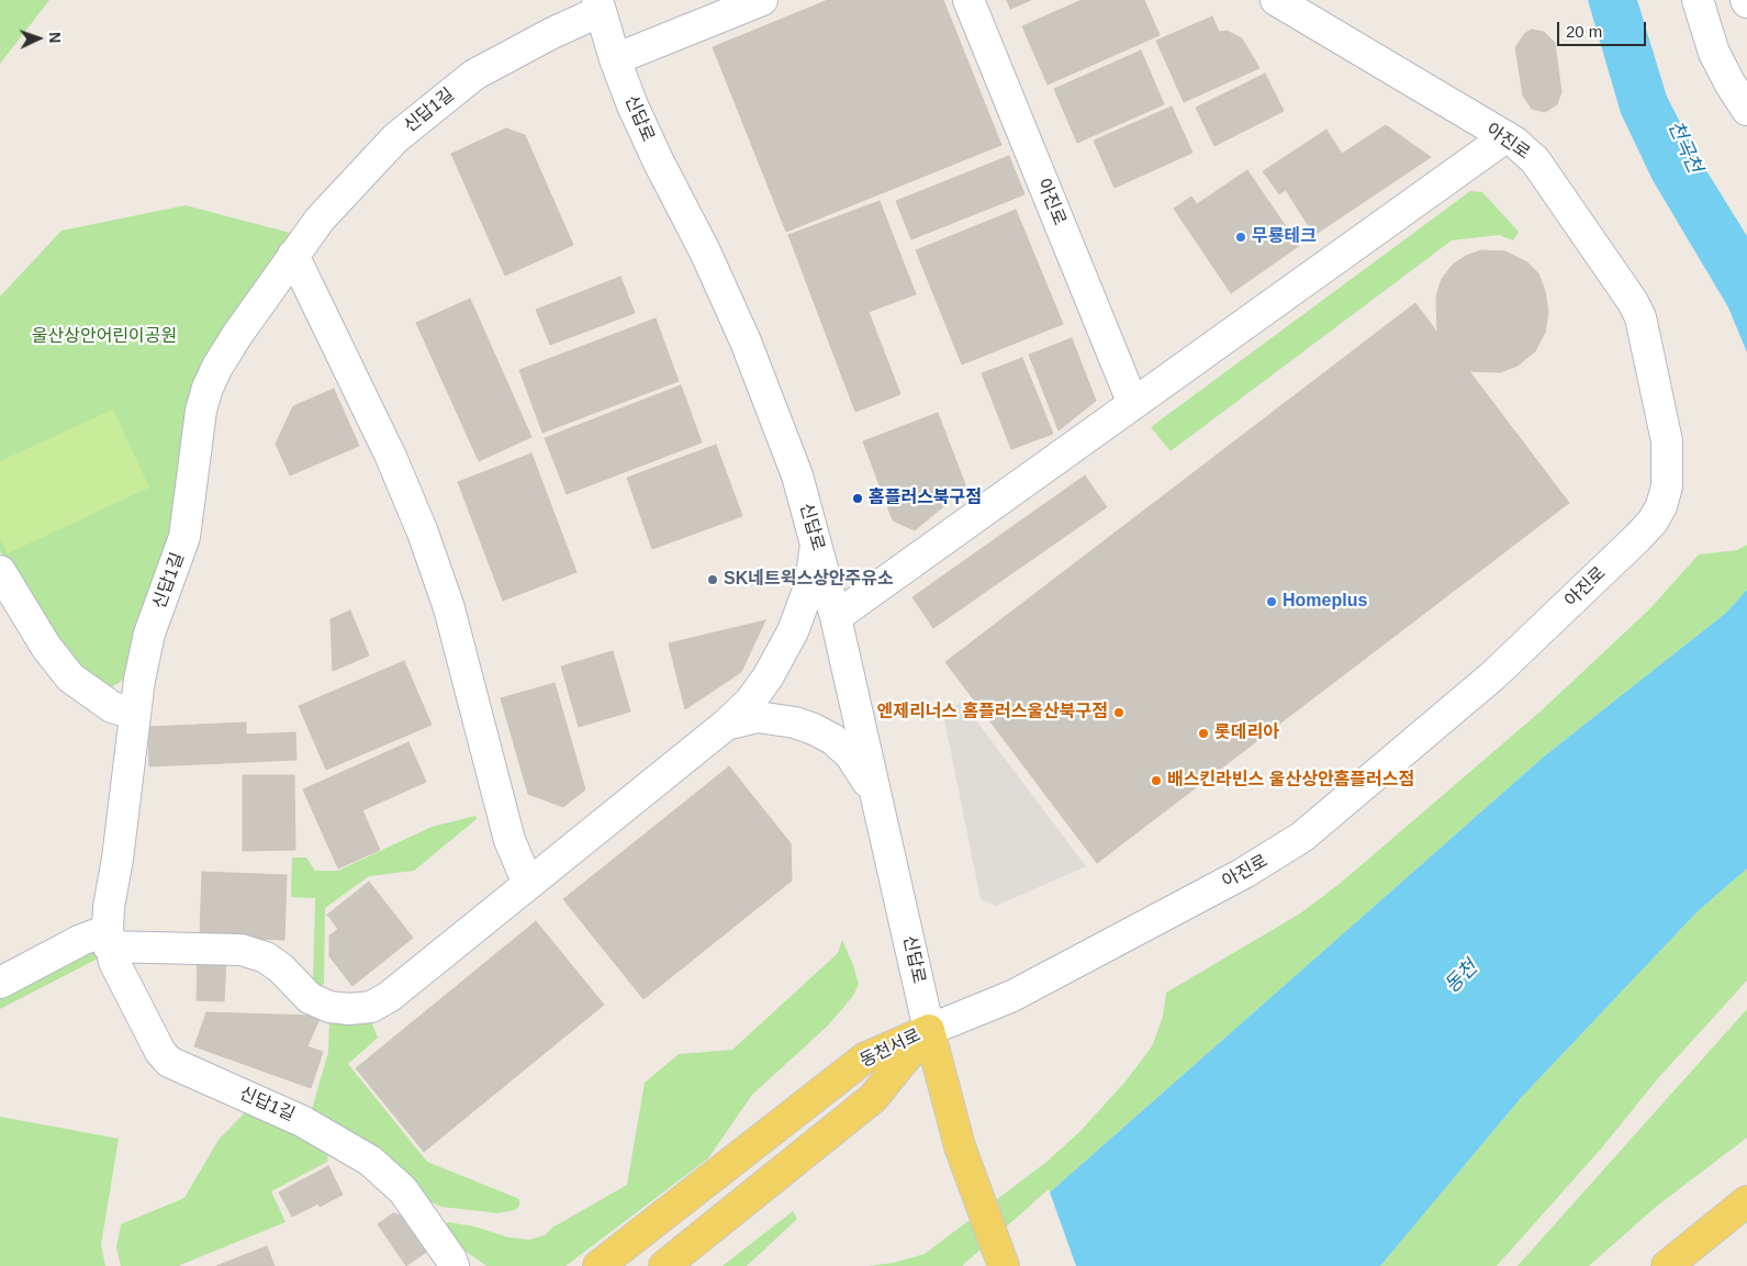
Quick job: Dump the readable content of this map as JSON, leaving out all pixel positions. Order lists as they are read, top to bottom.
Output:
{
  "streets": {
    "main road": ["신답로", "동천서로"],
    "street": ["신답1길", "아진로"]
  },
  "crossings": [
    ["신답1길", "신답로"],
    ["신답로", "아진로"],
    ["신답로", "동천서로"],
    ["아진로", "동천서로"]
  ],
  "water": ["천곡천", "동천"],
  "parks": ["울산상안어린이공원"],
  "places": [
    "무룡테크",
    "홈플러스북구점",
    "SK네트윅스상안주유소",
    "Homeplus",
    "엔제리너스 홈플러스울산북구점",
    "롯데리아",
    "배스킨라빈스 울산상안홈플러스점"
  ],
  "scale_bar": "20 m",
  "north": "right"
}
